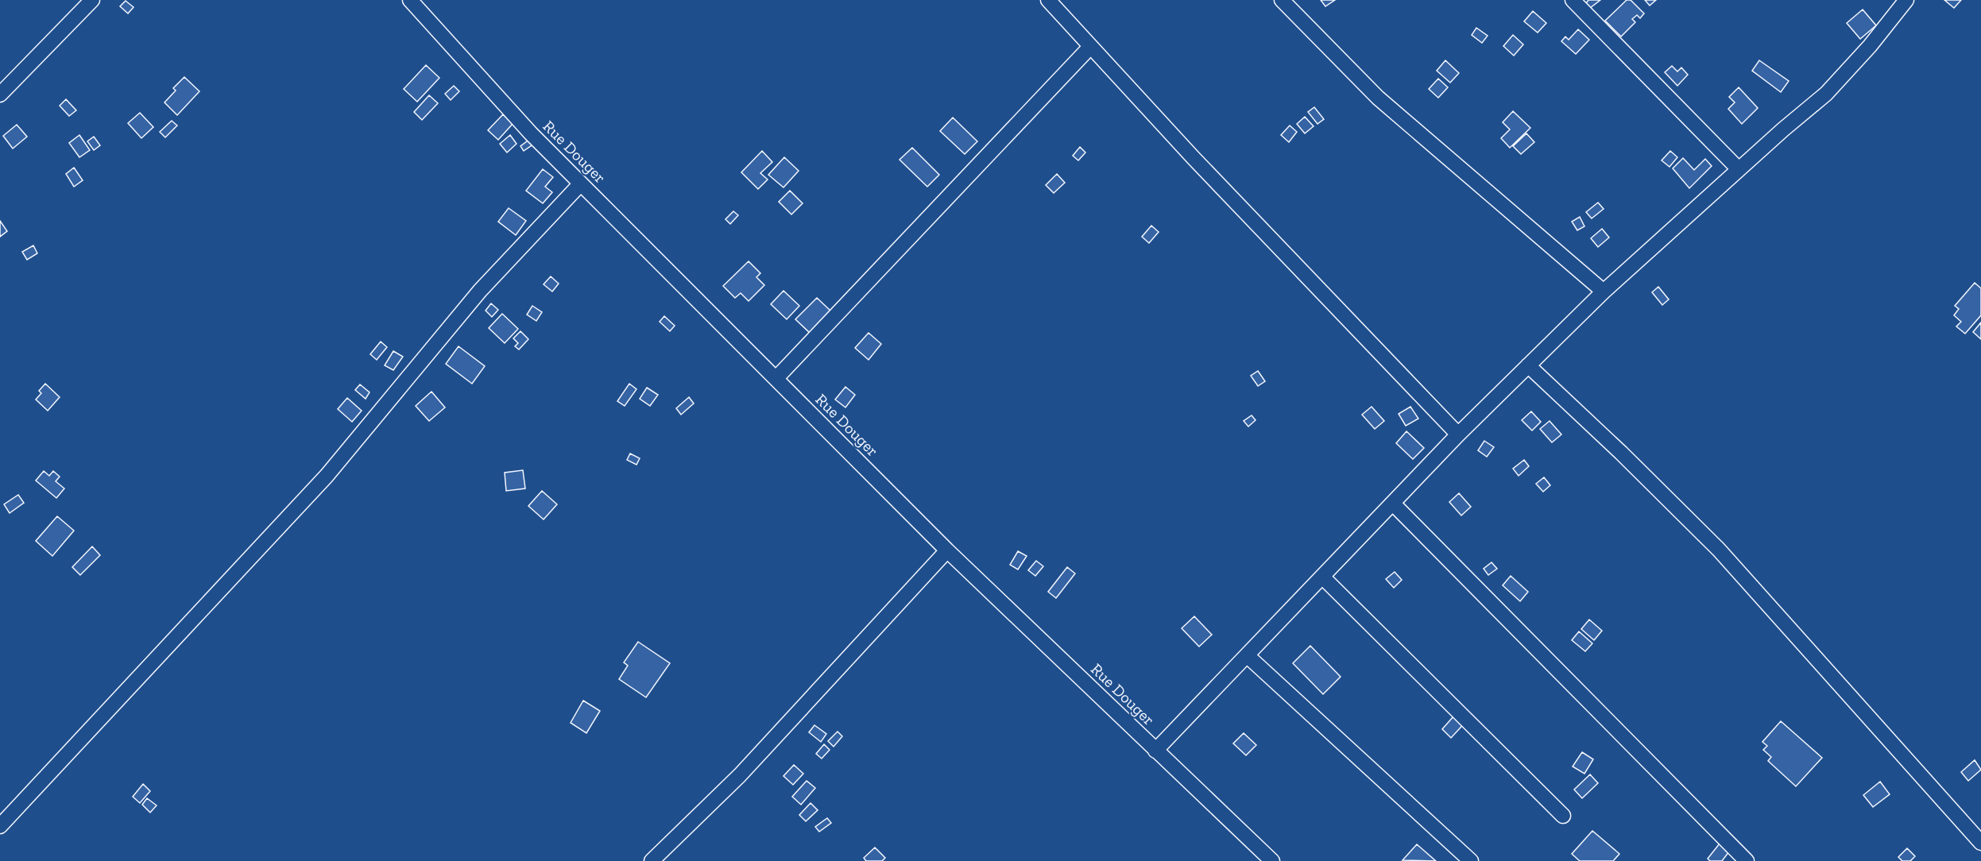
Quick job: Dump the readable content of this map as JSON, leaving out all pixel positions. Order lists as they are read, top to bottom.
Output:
{
  "streets": {
    "street": ["Rue Douger"]
  }
}
